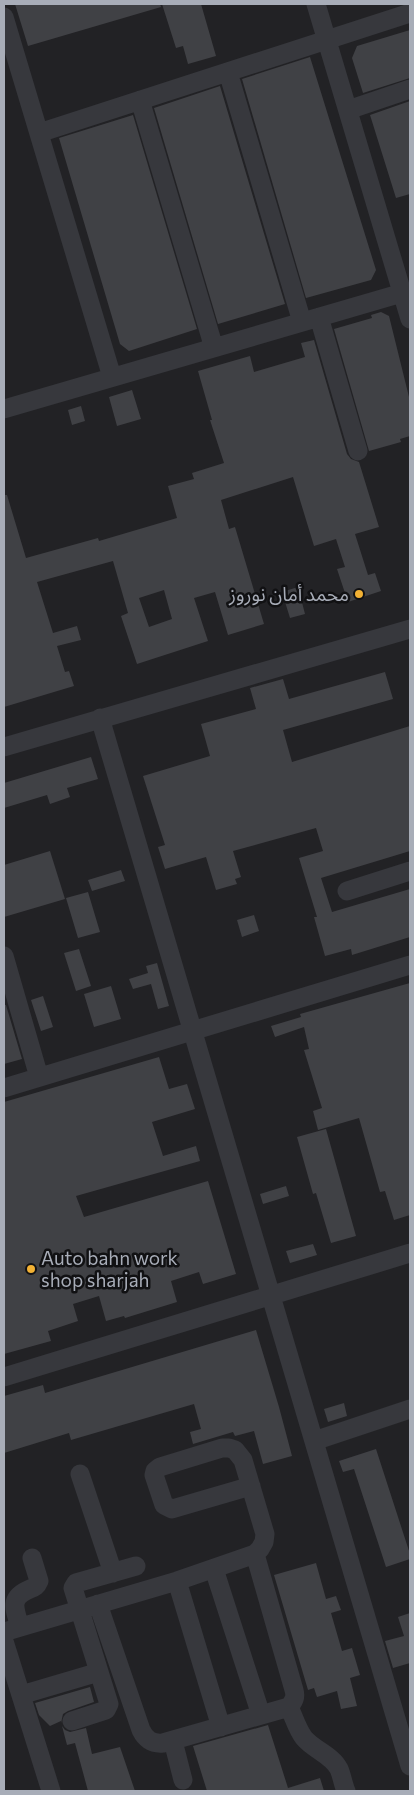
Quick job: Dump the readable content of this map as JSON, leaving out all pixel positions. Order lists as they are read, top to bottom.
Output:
{
  "places": ["محمد أمان نوروز", "Auto bahn work shop sharjah"]
}
